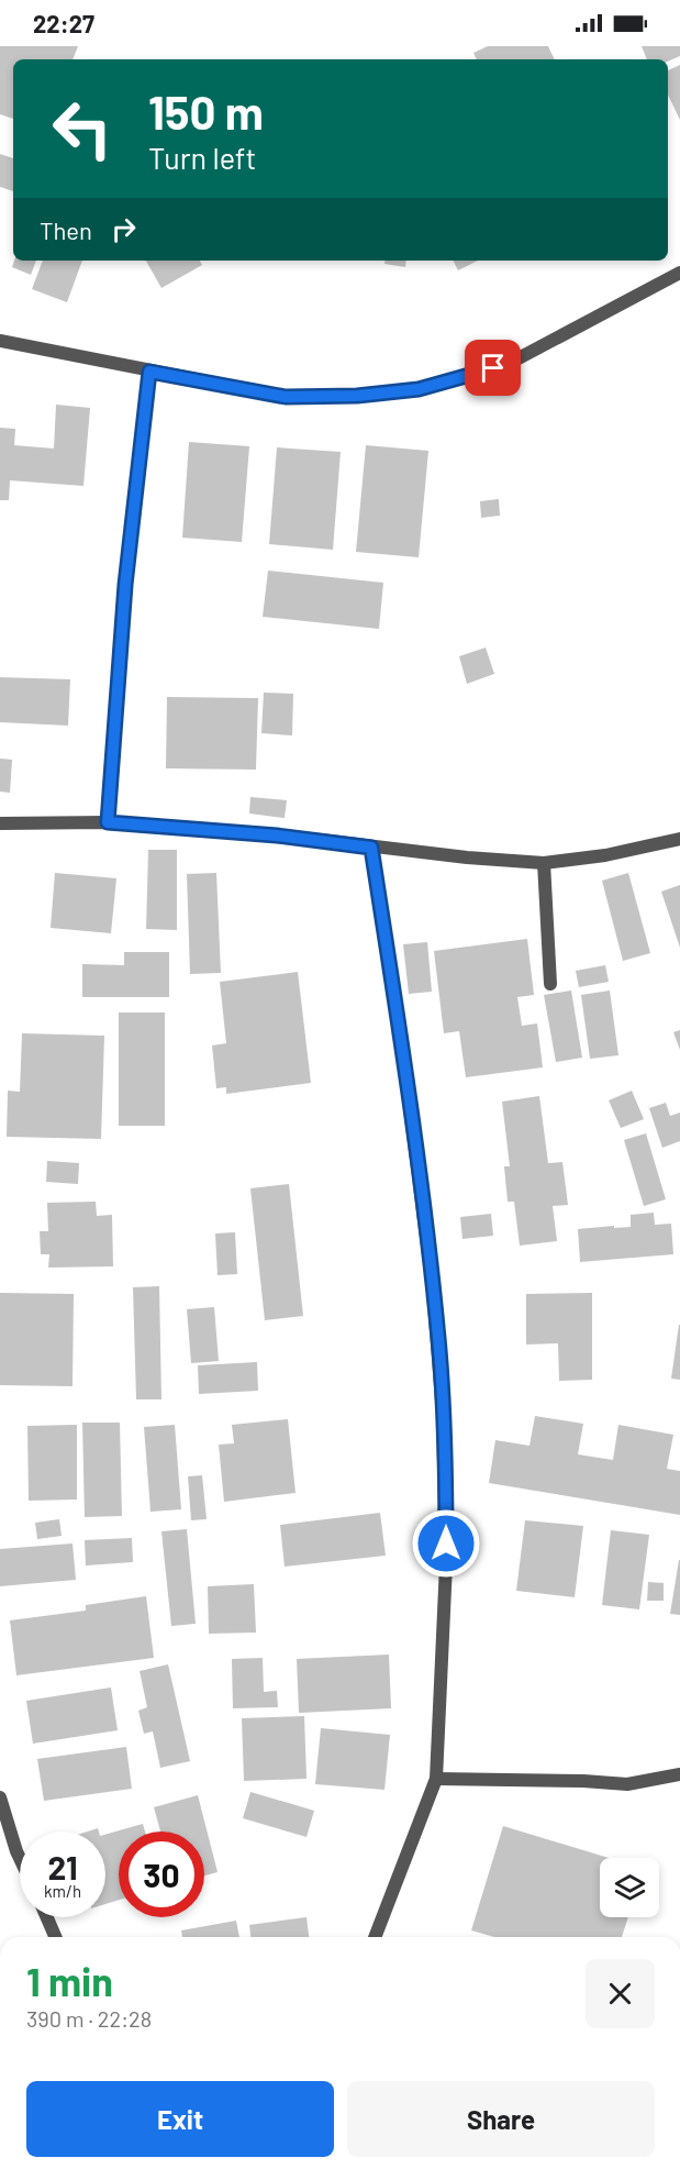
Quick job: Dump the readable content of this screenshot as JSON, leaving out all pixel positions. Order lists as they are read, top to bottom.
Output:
{
  "page": {
    "status": "22:27",
    "turn": ["150 m", "Turn left"],
    "then": "Then",
    "speed": "21 km/h",
    "limit": "30",
    "heading": ["1 min", "390 m · 22:28"],
    "buttons": ["Exit", "Share"]
  }
}
